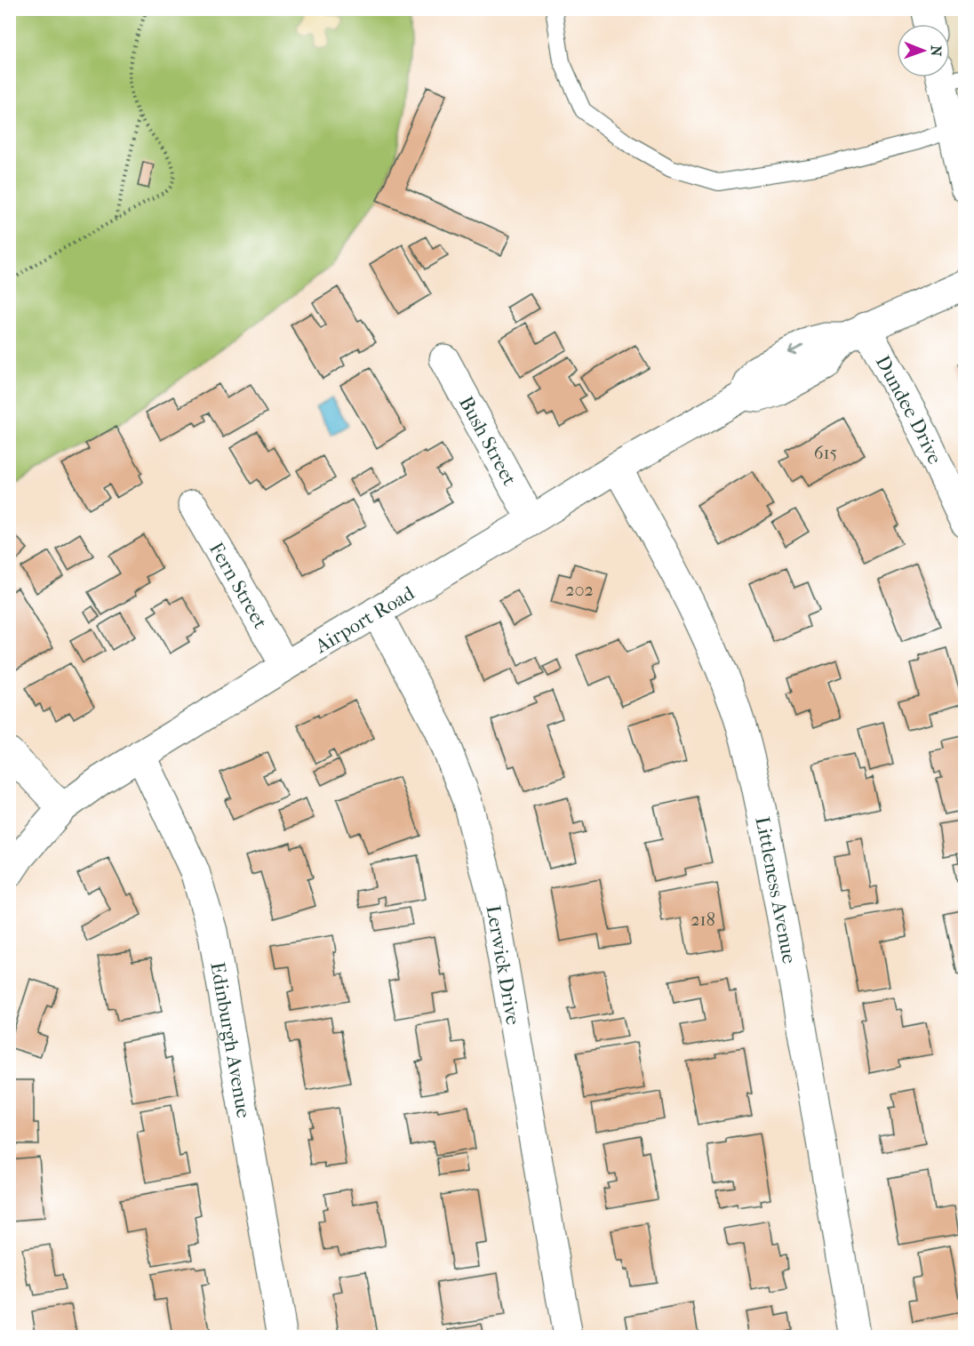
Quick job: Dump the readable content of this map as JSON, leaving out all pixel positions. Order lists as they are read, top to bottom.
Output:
{
  "streets": {
    "street": [
      "Dundee Drive",
      "Bush Street",
      "Fern Street",
      "Airport Road",
      "Littleness Avenue",
      "Lerwick Drive",
      "Edinburgh Avenue"
    ]
  },
  "crossings": [
    ["Dundee Drive", "Airport Road"],
    ["Bush Street", "Airport Road"],
    ["Fern Street", "Airport Road"],
    ["Airport Road", "Littleness Avenue"],
    ["Airport Road", "Lerwick Drive"],
    ["Airport Road", "Edinburgh Avenue"]
  ],
  "house_numbers": ["615", "202", "218"],
  "north": "right"
}
